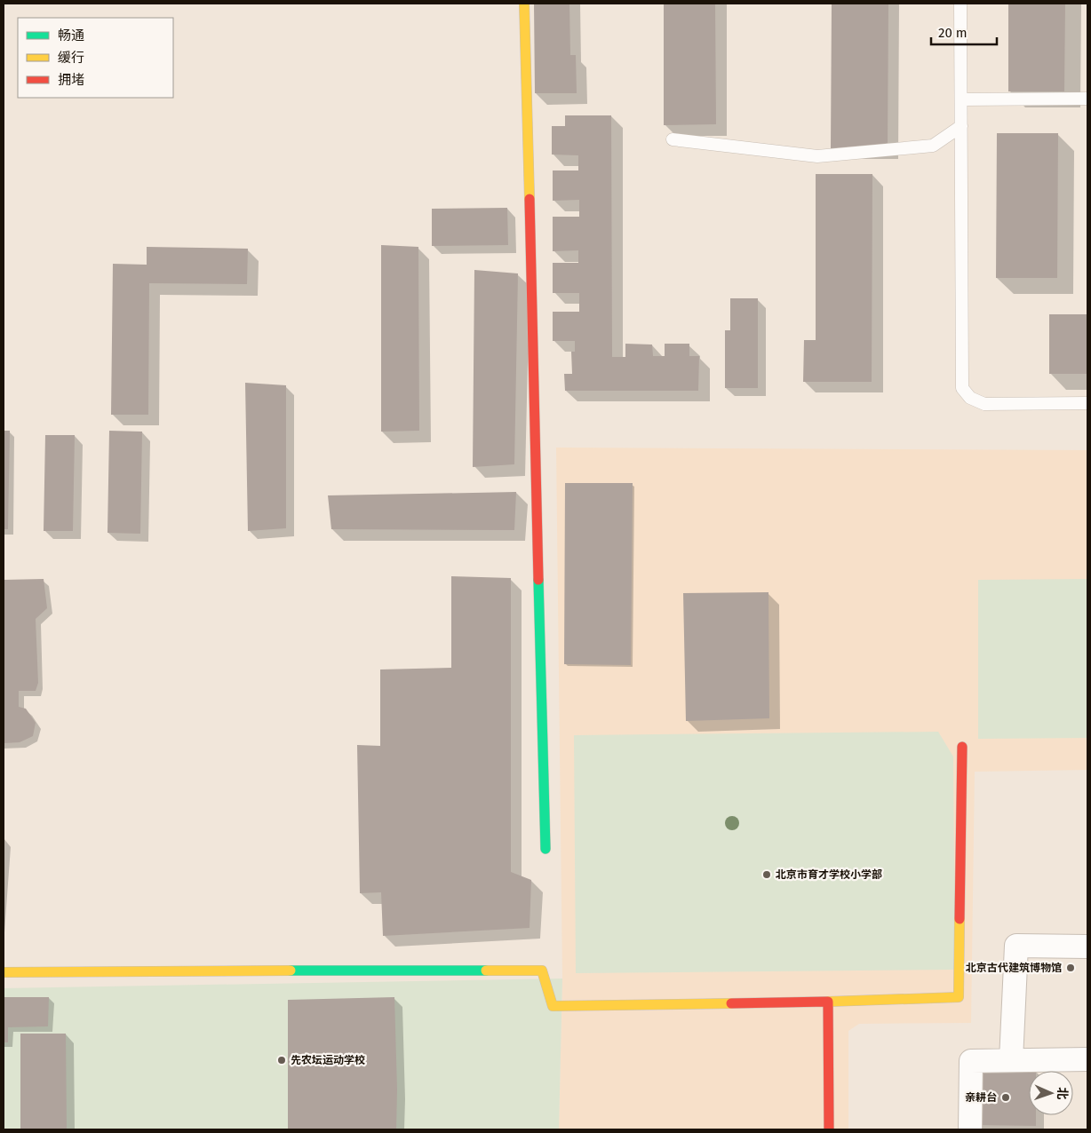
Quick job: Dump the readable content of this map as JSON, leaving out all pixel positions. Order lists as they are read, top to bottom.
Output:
{
  "places": [
    "北京市育才学校小学部",
    "北京古代建筑博物馆",
    "先农坛运动学校",
    "亲耕台"
  ],
  "legend": ["畅通", "缓行", "拥堵"],
  "scale_bar": "20 m",
  "north": "right"
}
